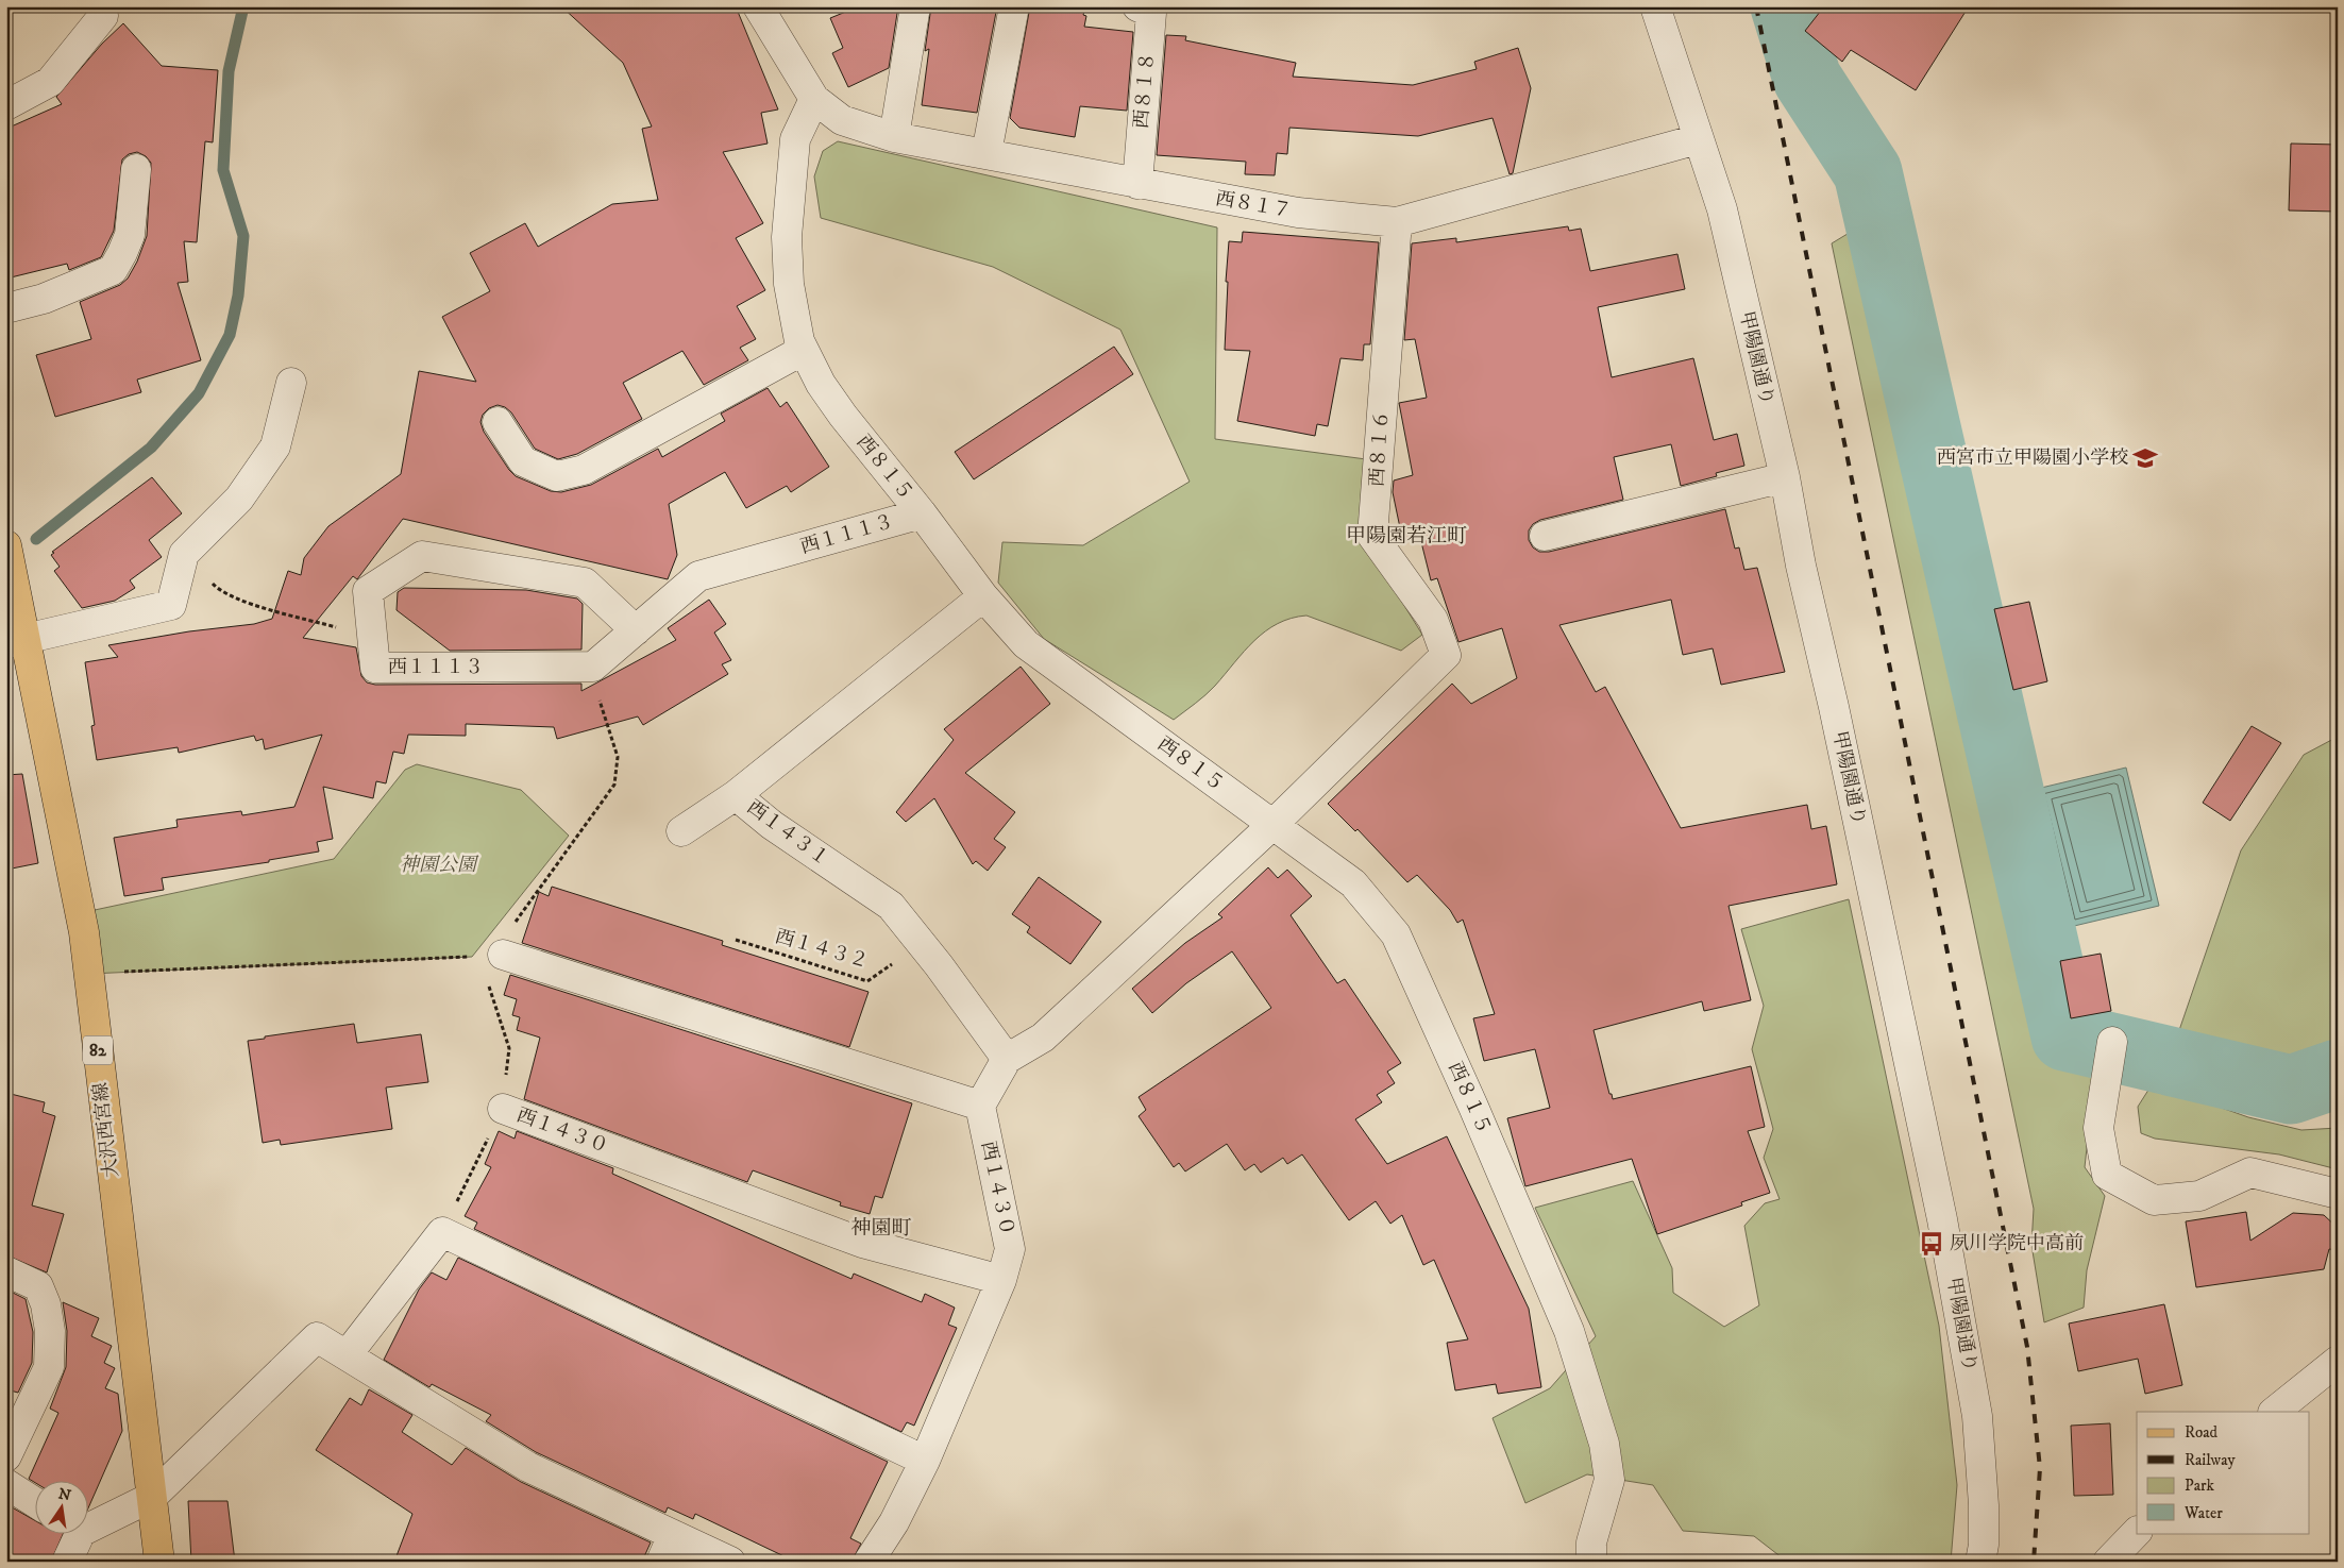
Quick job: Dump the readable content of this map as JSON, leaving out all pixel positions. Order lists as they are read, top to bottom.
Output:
{
  "streets": {
    "main road": ["82", "大沢西宮線"],
    "street": [
      "西８１８",
      "西８１７",
      "甲陽園通り",
      "西８１６",
      "西８１５",
      "西１１１３",
      "西１４３１",
      "西１４３０"
    ],
    "path": ["西１４３２"]
  },
  "crossings": [
    ["西８１８", "西８１７"],
    ["西８１７", "甲陽園通り"],
    ["西８１７", "西８１６"],
    ["西８１７", "西８１５"],
    ["西８１６", "西８１５"],
    ["西８１５", "西１１１３"],
    ["西８１５", "西１４３１"],
    ["西１４３１", "西１４３２"]
  ],
  "districts": ["甲陽園若江町", "神園町"],
  "parks": ["神園公園"],
  "places": {
    "school or university": ["西宮市立甲陽園小学校"],
    "bus stop": ["夙川学院中高前"]
  },
  "legend": [
    "Road",
    "Railway",
    "Park",
    "Water"
  ],
  "north": "top"
}
